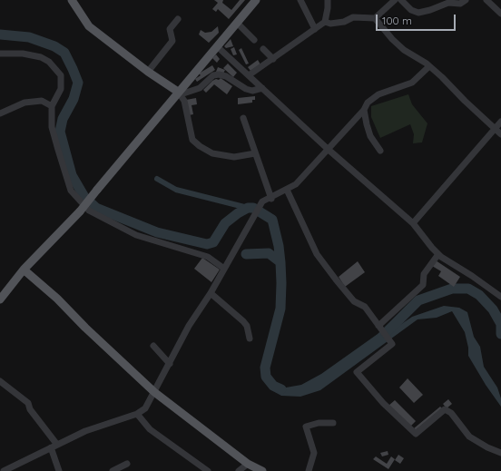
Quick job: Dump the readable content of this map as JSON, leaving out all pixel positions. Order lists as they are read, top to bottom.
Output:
{
  "scale_bar": "100 m"
}
